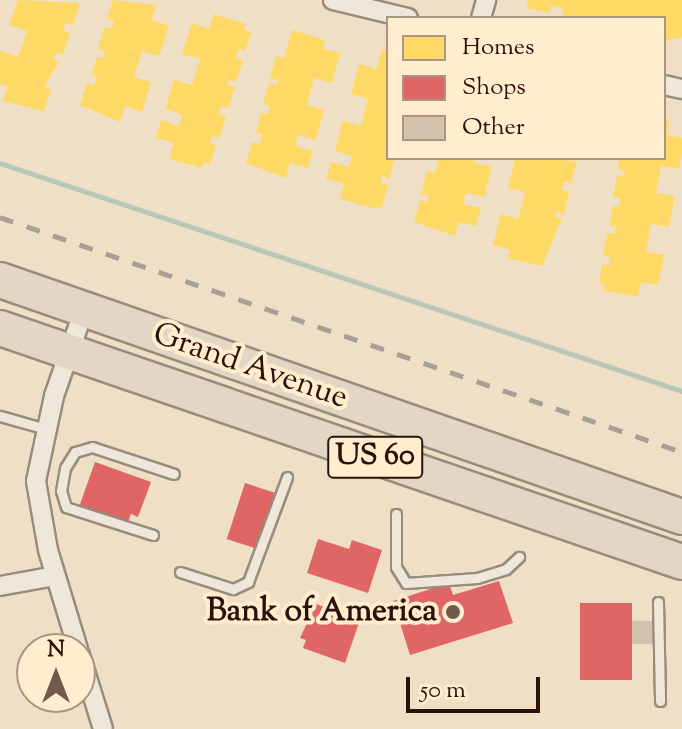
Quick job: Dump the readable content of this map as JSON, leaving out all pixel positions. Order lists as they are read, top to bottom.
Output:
{
  "streets": {
    "highway": ["Grand Avenue", "US 60"]
  },
  "places": ["Bank of America"],
  "legend": ["Homes", "Shops", "Other"],
  "scale_bar": "50 m",
  "north": "top"
}
